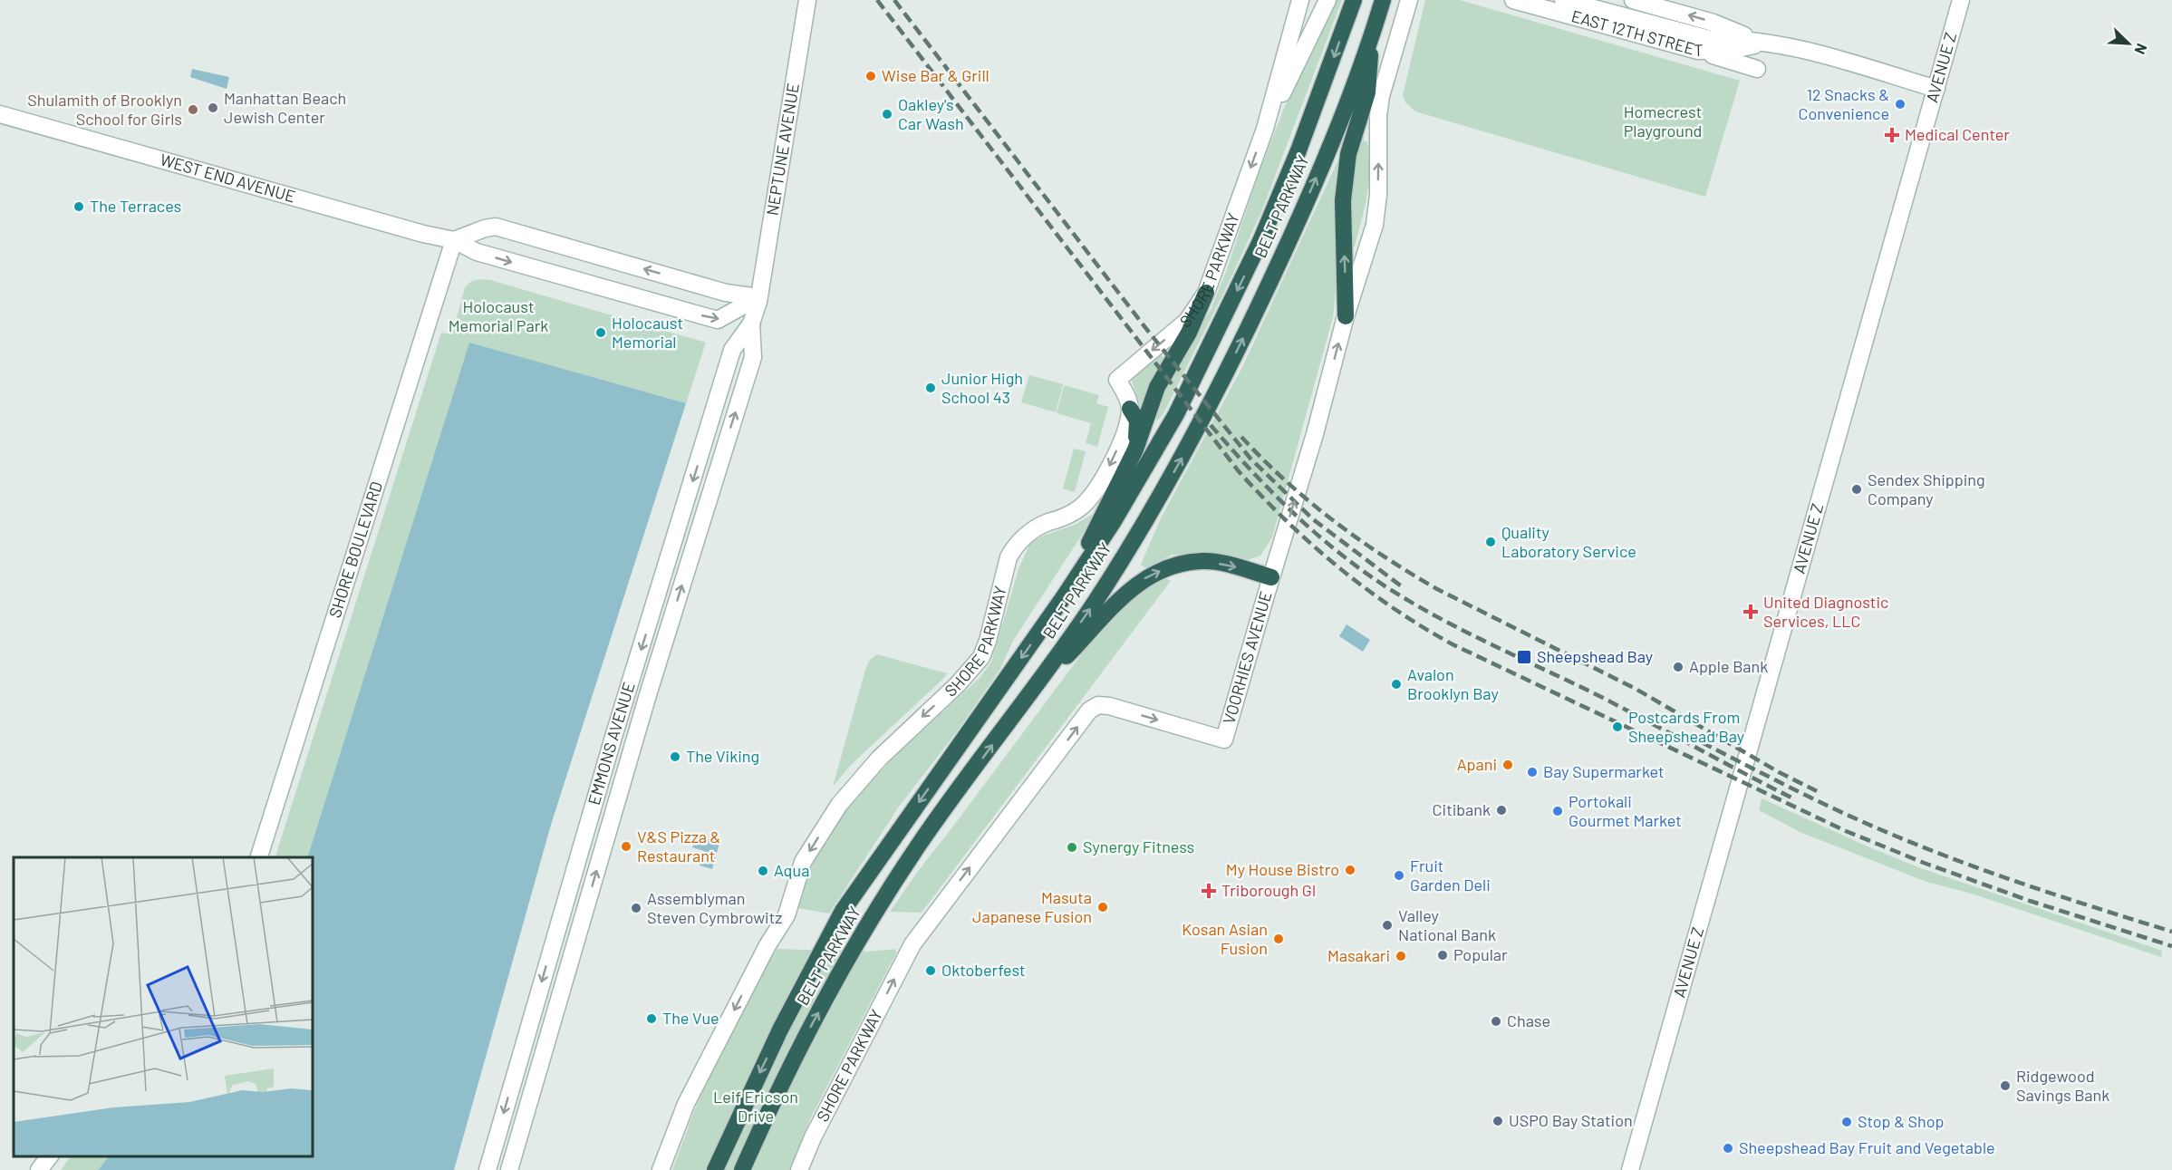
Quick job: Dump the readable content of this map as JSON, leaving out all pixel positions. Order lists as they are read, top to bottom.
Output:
{
  "streets": {
    "highway": ["BELT PARKWAY"],
    "main road": [
      "EAST 12TH STREET",
      "AVENUE Z",
      "NEPTUNE AVENUE",
      "WEST END AVENUE",
      "SHORE PARKWAY",
      "SHORE BOULEVARD",
      "VOORHIES AVENUE",
      "EMMONS AVENUE"
    ]
  },
  "crossings": [
    ["EAST 12TH STREET", "AVENUE Z"],
    ["NEPTUNE AVENUE", "EMMONS AVENUE"],
    ["WEST END AVENUE", "SHORE BOULEVARD"],
    ["SHORE PARKWAY", "VOORHIES AVENUE"]
  ],
  "parks": ["Homecrest Playground", "Holocaust Memorial Park", "Leif Ericson Drive"],
  "places": {
    "other": [
      "Wise Bar & Grill",
      "12 Snacks & Convenience",
      "Manhattan Beach Jewish Center",
      "Shulamith of Brooklyn School for Girls",
      "Oakley's Car Wash",
      "The Terraces",
      "Holocaust Memorial",
      "Junior High School 43",
      "Sendex Shipping Company",
      "Quality Laboratory Service",
      "Apple Bank",
      "Avalon Brooklyn Bay",
      "Postcards From Sheepshead Bay",
      "The Viking",
      "Apani",
      "Bay Supermarket",
      "Citibank",
      "Portokali Gourmet Market",
      "V&S Pizza & Restaurant",
      "Synergy Fitness",
      "My House Bistro",
      "Aqua",
      "Fruit Garden Deli",
      "Masuta Japanese Fusion",
      "Assemblyman Steven Cymbrowitz",
      "Valley National Bank",
      "Kosan Asian Fusion",
      "Popular",
      "Masakari",
      "Oktoberfest",
      "The Vue",
      "Chase",
      "Ridgewood Savings Bank",
      "USPO Bay Station",
      "Stop & Shop",
      "Sheepshead Bay Fruit and Vegetable"
    ],
    "health": ["Medical Center", "United Diagnostic Services, LLC", "Triborough GI"],
    "transit": ["Sheepshead Bay"]
  },
  "north": "bottom right"
}
